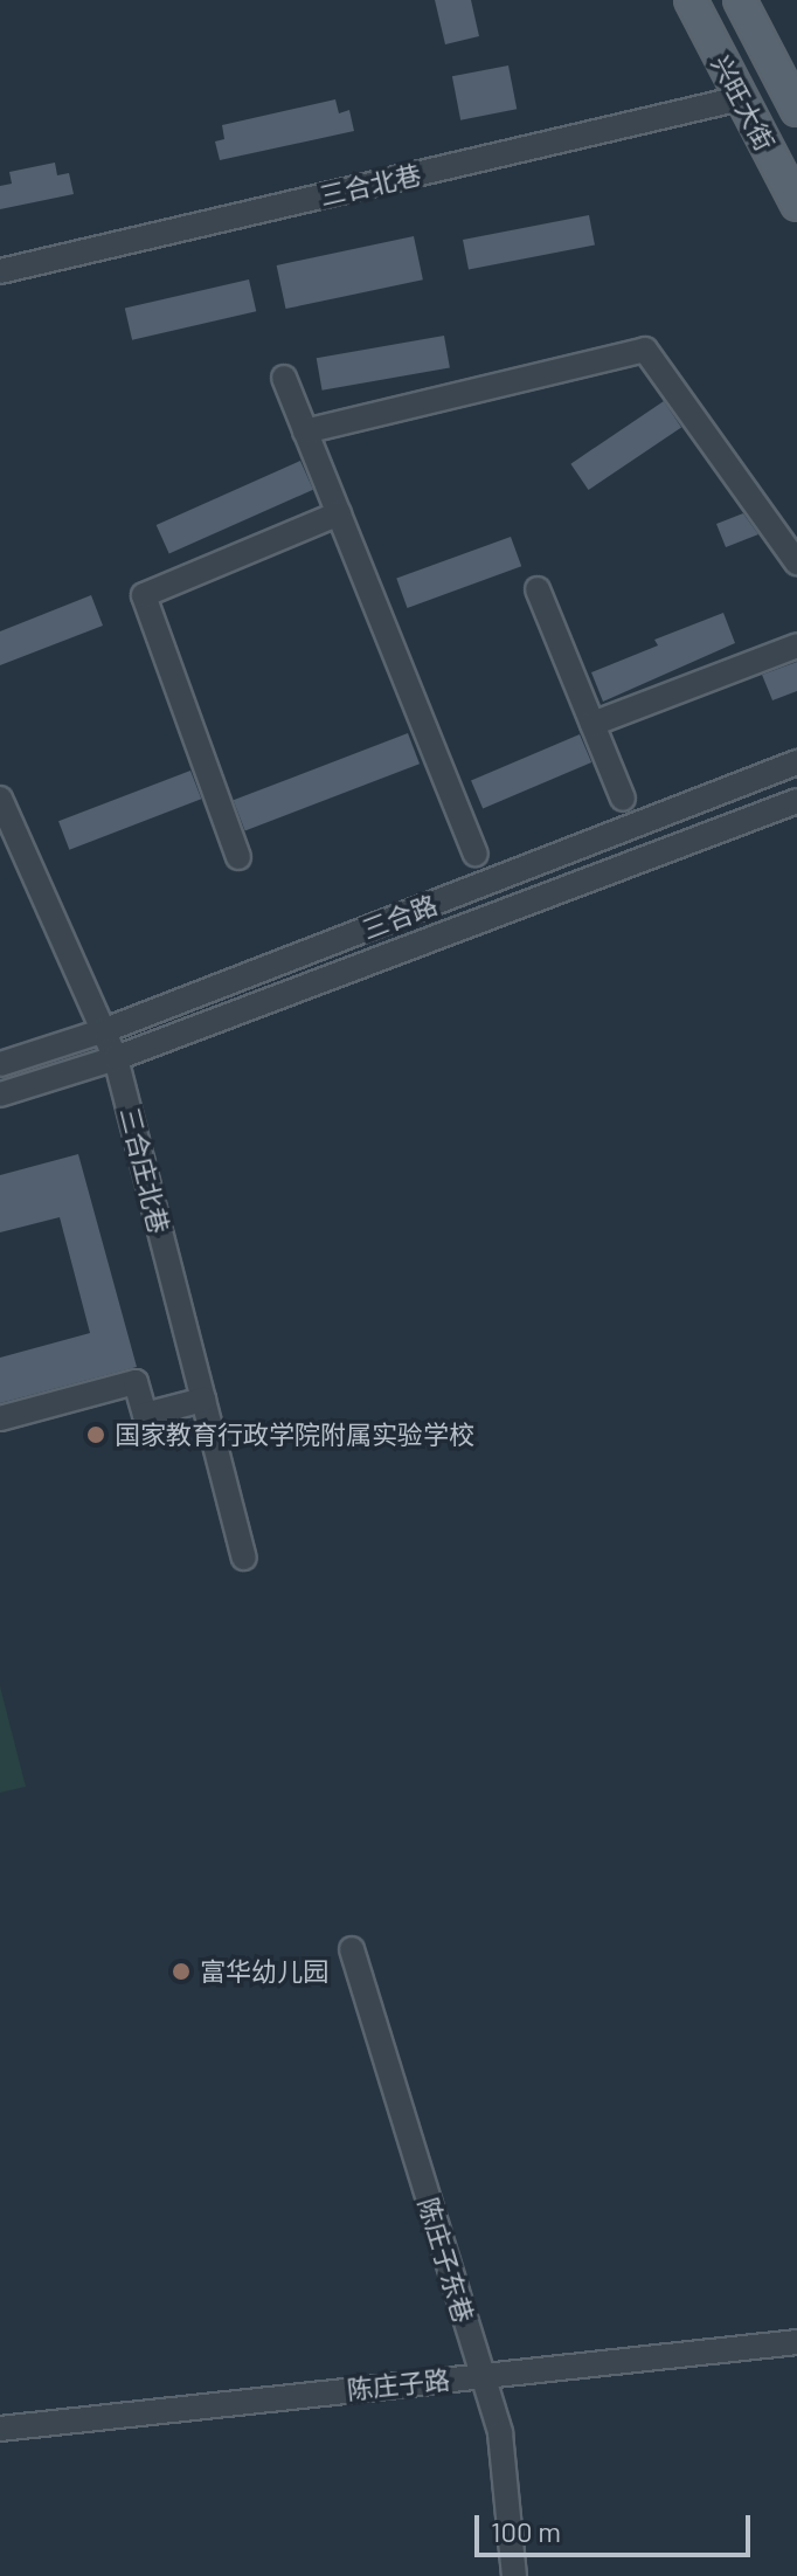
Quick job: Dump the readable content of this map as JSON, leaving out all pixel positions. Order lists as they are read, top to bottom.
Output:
{
  "streets": {
    "main road": ["兴旺大街"],
    "street": [
      "三合北巷",
      "三合路",
      "三合庄北巷",
      "陈庄子东巷",
      "陈庄子路"
    ]
  },
  "crossings": [
    ["兴旺大街", "三合北巷"],
    ["三合路", "三合庄北巷"],
    ["陈庄子东巷", "陈庄子路"]
  ],
  "places": ["国家教育行政学院附属实验学校", "富华幼儿园"],
  "scale_bar": "100 m"
}
